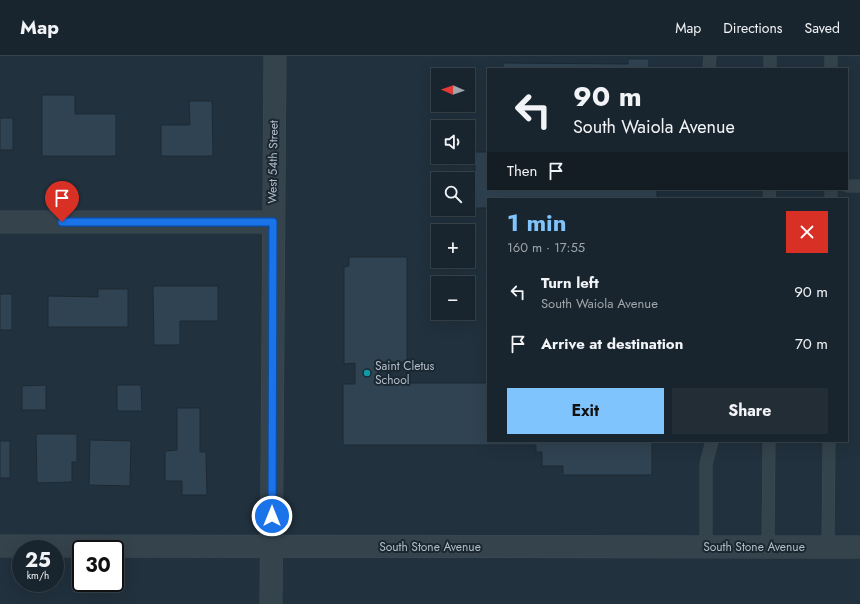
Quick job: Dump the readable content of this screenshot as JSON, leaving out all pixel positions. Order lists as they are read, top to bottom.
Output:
{
  "streets": {
    "street": ["West 54th Street", "South Stone Avenue"]
  },
  "crossings": [
    ["West 54th Street", "South Stone Avenue"]
  ],
  "places": ["Saint Cletus School"],
  "north": "left",
  "page": {
    "header": "Map",
    "nav": ["Map", "Directions", "Saved"],
    "map_buttons": ["+", "−"],
    "turn": ["90 m", "South Waiola Avenue"],
    "then": "Then",
    "heading": ["1 min", "160 m · 17:55"],
    "list": [
      {
        "name": "Turn left",
        "note": "South Waiola Avenue",
        "value": "90 m"
      },
      {
        "name": "Arrive at destination",
        "value": "70 m"
      }
    ],
    "buttons": ["Exit", "Share"],
    "speed": "25 km/h",
    "limit": "30"
  }
}
